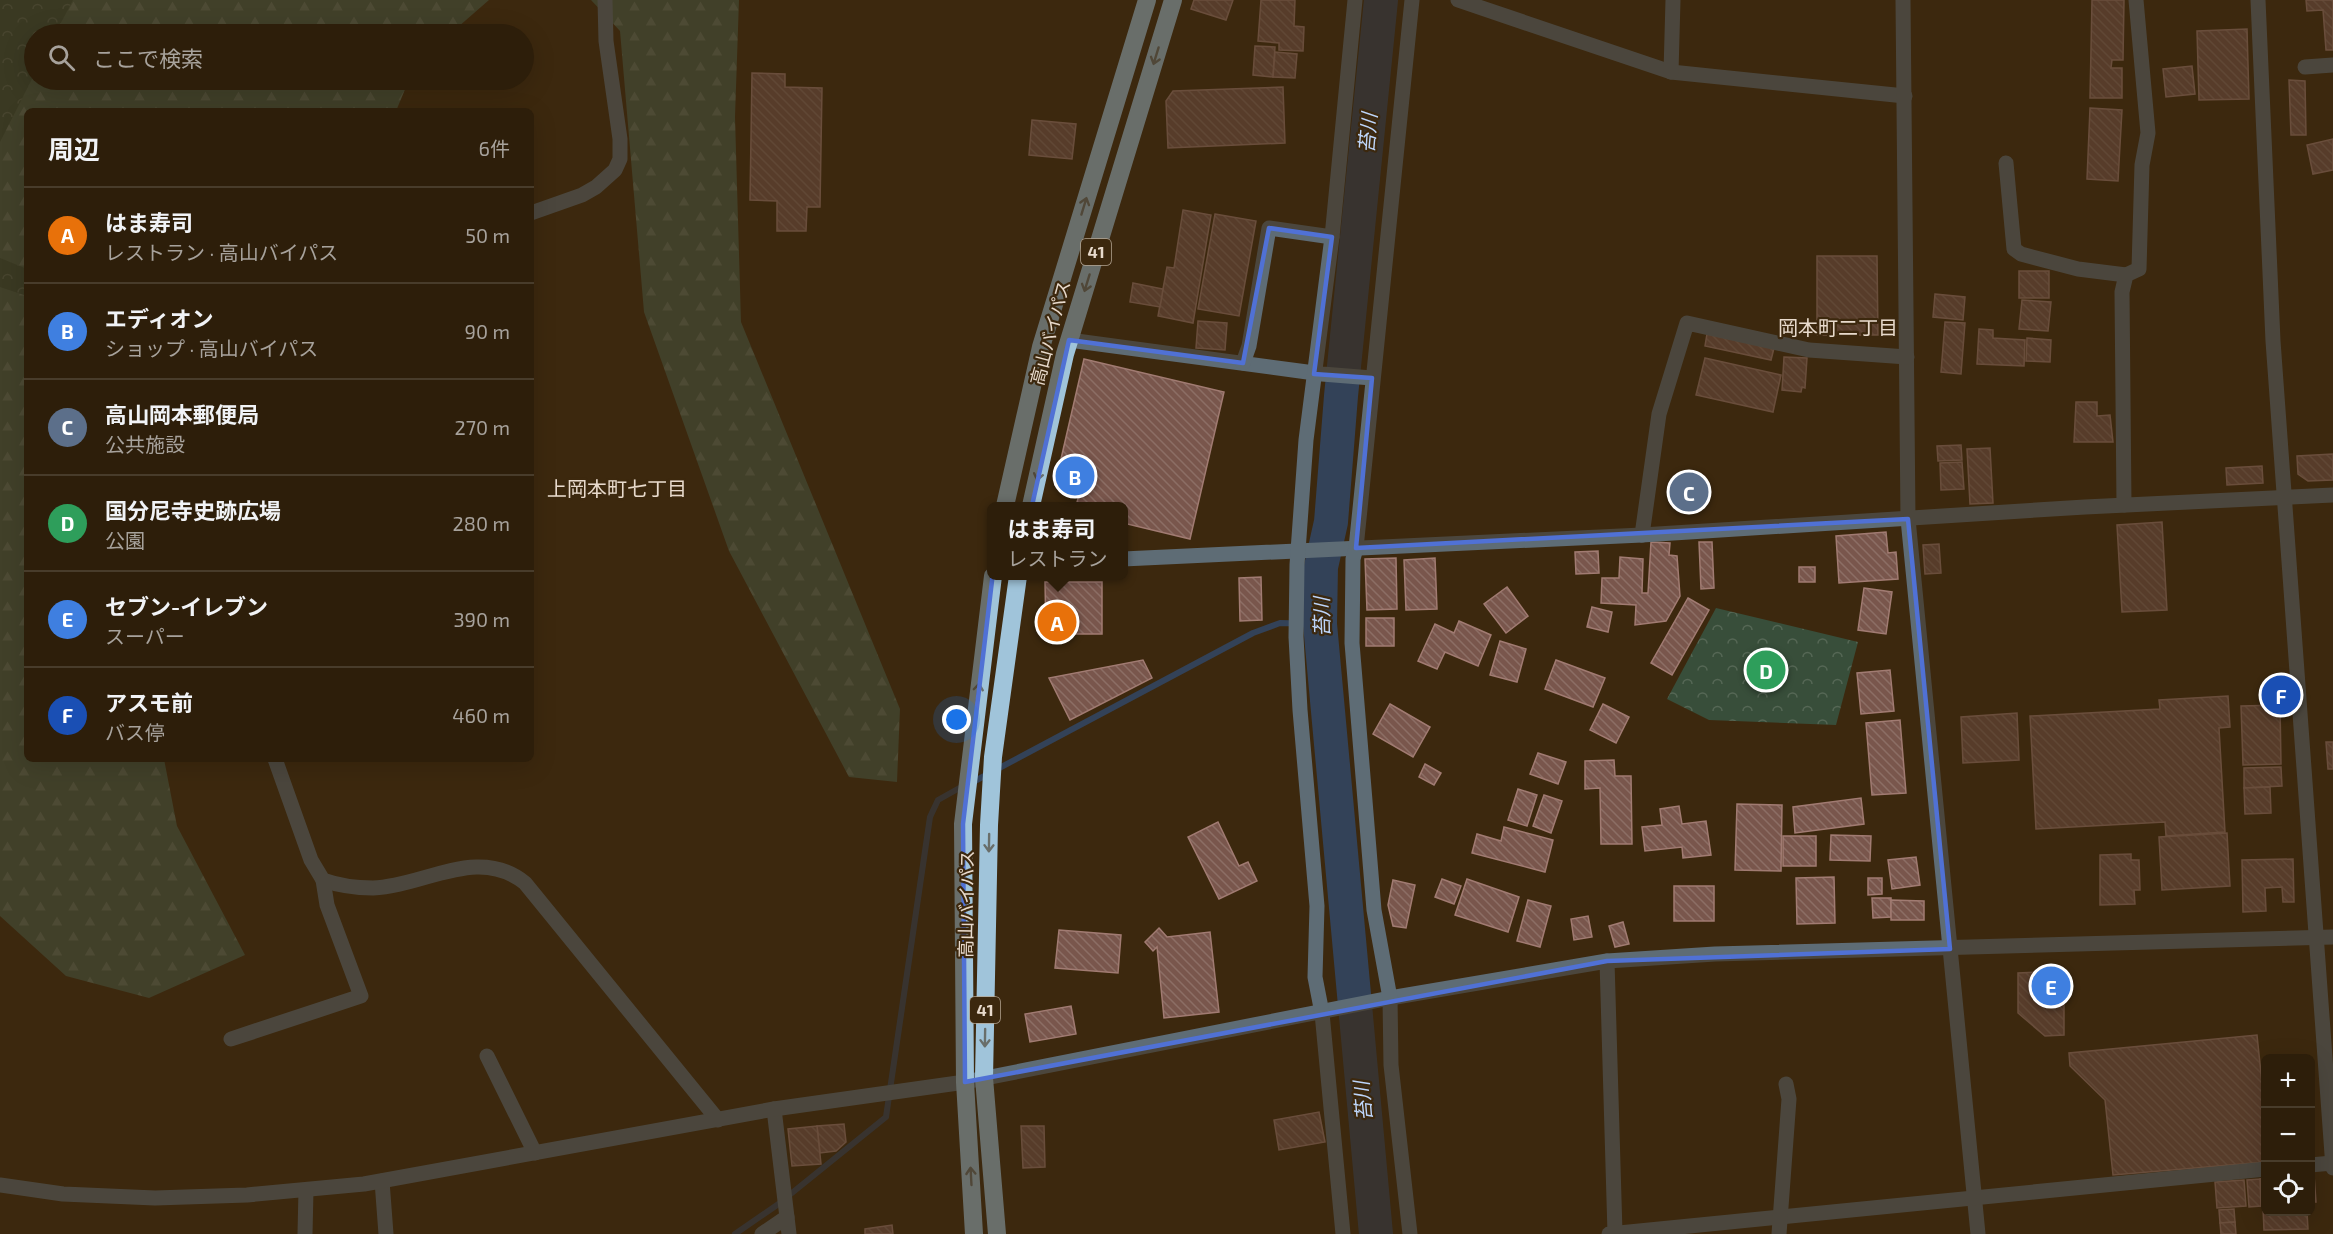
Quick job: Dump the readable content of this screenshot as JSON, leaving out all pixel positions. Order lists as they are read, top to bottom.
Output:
{
  "streets": {
    "highway": ["41", "高山バイパス"]
  },
  "districts": ["岡本町二丁目", "上岡本町七丁目"],
  "water": ["苔川"],
  "page": {
    "search": "ここで検索",
    "heading": ["周辺", "6件"],
    "list": [
      {
        "mark": "A",
        "name": "はま寿司",
        "note": "レストラン · 高山バイパス",
        "value": "50 m"
      },
      {
        "mark": "B",
        "name": "エディオン",
        "note": "ショップ · 高山バイパス",
        "value": "90 m"
      },
      {
        "mark": "C",
        "name": "高山岡本郵便局",
        "note": "公共施設",
        "value": "270 m"
      },
      {
        "mark": "D",
        "name": "国分尼寺史跡広場",
        "note": "公園",
        "value": "280 m"
      },
      {
        "mark": "E",
        "name": "セブン-イレブン",
        "note": "スーパー",
        "value": "390 m"
      },
      {
        "mark": "F",
        "name": "アスモ前",
        "note": "バス停",
        "value": "460 m"
      }
    ],
    "pins": [
      "B",
      "C",
      "A",
      "D",
      "F",
      "E"
    ],
    "popup": ["はま寿司", "レストラン"],
    "map_buttons": ["+", "−"]
  }
}
